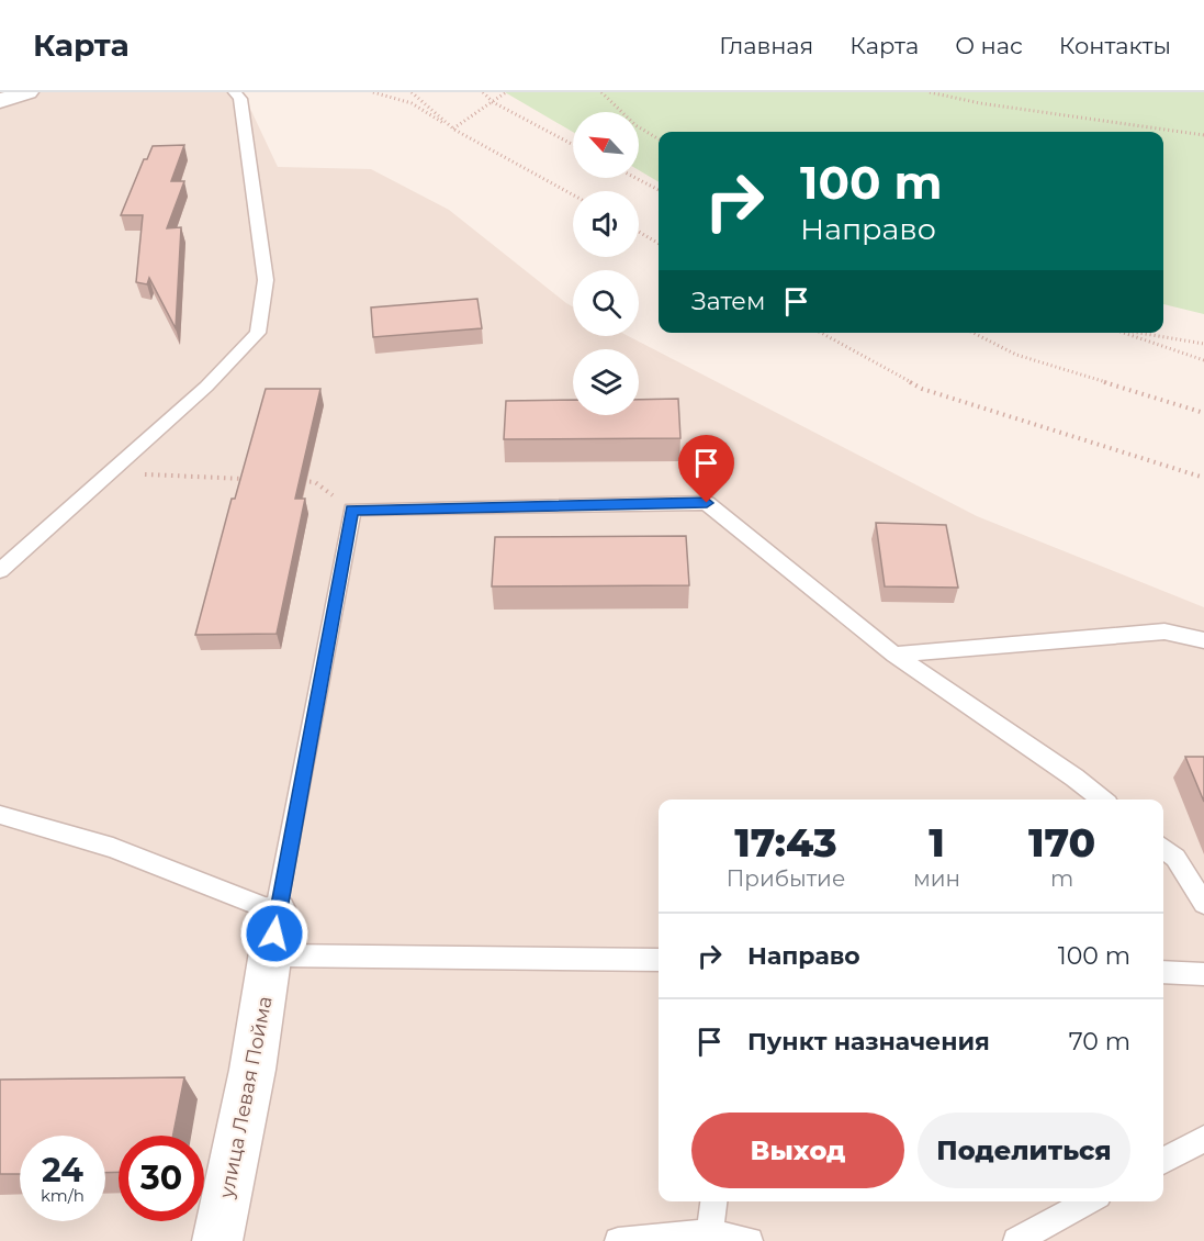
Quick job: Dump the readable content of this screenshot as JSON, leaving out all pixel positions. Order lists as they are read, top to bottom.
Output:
{
  "streets": {
    "street": ["улица Левая Пойма"]
  },
  "north": "top left",
  "page": {
    "header": "Карта",
    "nav": [
      "Главная",
      "Карта",
      "О нас",
      "Контакты"
    ],
    "turn": ["100 m", "Направо"],
    "then": "Затем",
    "eta": [
      "17:43",
      "Прибытие",
      "1",
      "мин",
      "170",
      "m"
    ],
    "list": [
      {
        "name": "Направо",
        "value": "100 m"
      },
      {
        "name": "Пункт назначения",
        "value": "70 m"
      }
    ],
    "buttons": ["Выход", "Поделиться"],
    "speed": "24 km/h",
    "limit": "30"
  }
}
